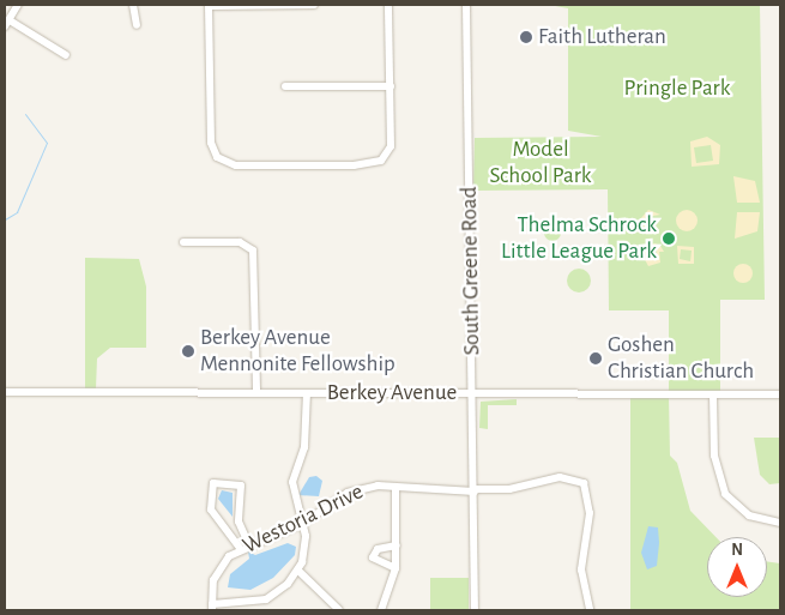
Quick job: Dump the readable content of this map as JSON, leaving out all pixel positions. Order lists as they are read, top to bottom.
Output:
{
  "streets": {
    "street": ["South Greene Road", "Berkey Avenue", "Westoria Drive"]
  },
  "crossings": [
    ["South Greene Road", "Berkey Avenue"],
    ["South Greene Road", "Westoria Drive"]
  ],
  "parks": ["Pringle Park", "Model School Park"],
  "places": [
    "Faith Lutheran",
    "Thelma Schrock Little League Park",
    "Berkey Avenue Mennonite Fellowship",
    "Goshen Christian Church"
  ],
  "north": "top"
}
